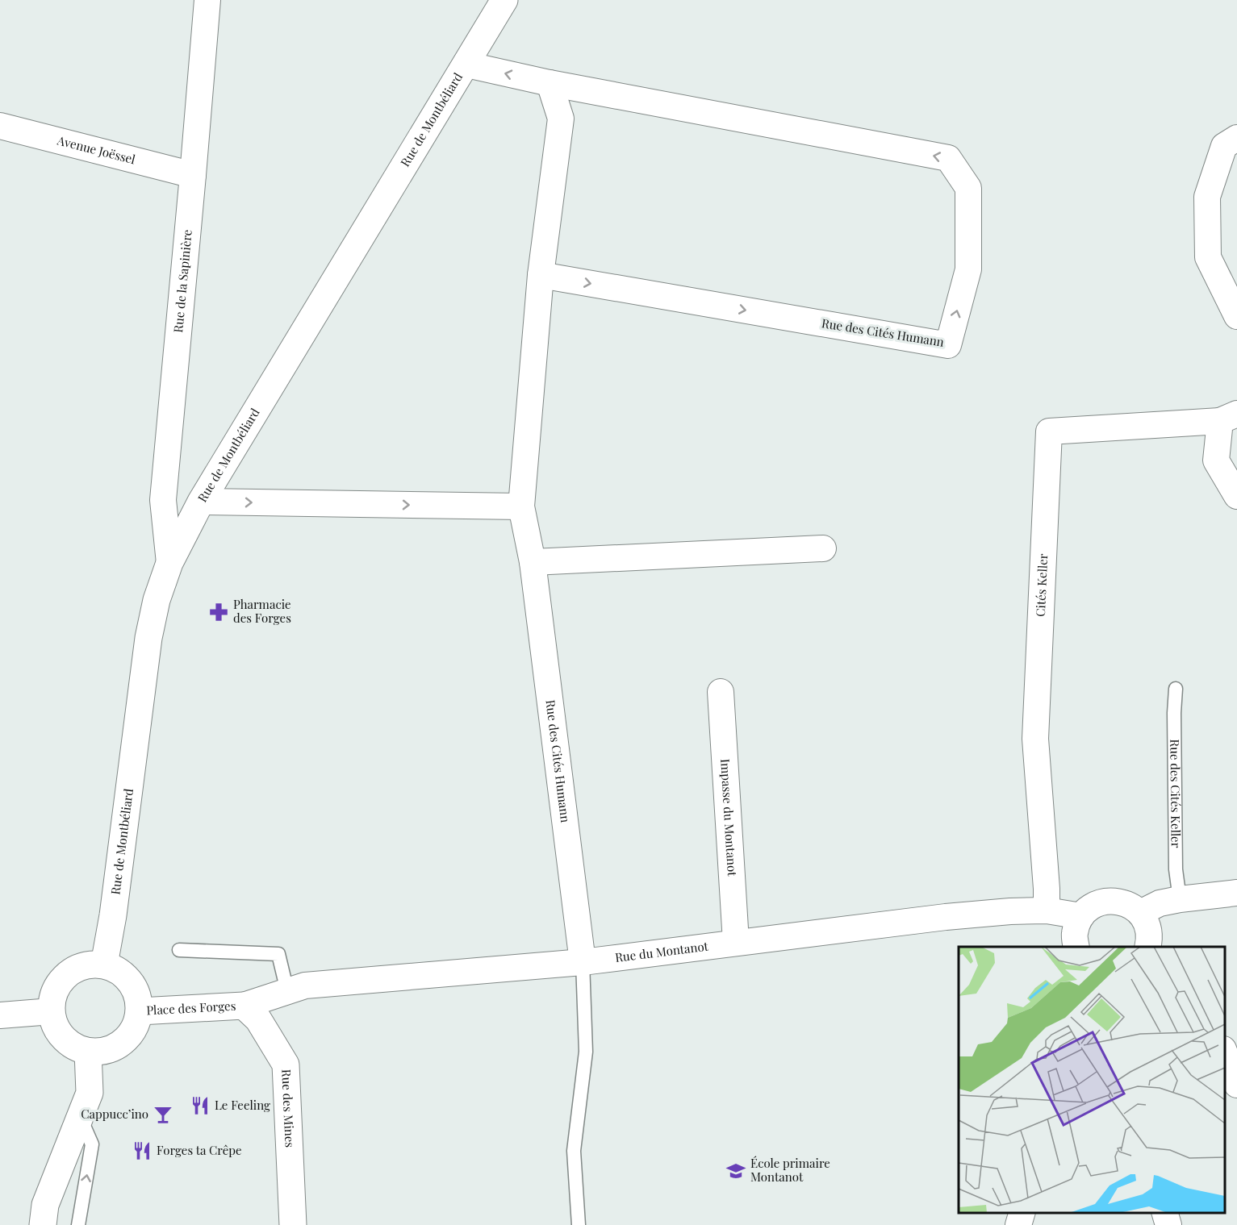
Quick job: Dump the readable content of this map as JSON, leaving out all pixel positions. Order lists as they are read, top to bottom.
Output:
{
  "streets": {
    "street": [
      "Rue de Montbéliard",
      "Avenue Joëssel",
      "Rue de la Sapinière",
      "Rue des Cités Humann",
      "Cités Keller",
      "Impasse du Montanot",
      "Rue du Montanot",
      "Place des Forges",
      "Rue des Mines"
    ],
    "lane": ["Rue des Cités Keller"]
  },
  "crossings": [
    ["Rue de Montbéliard", "Rue de la Sapinière"],
    ["Rue de Montbéliard", "Rue des Cités Humann"],
    ["Rue de Montbéliard", "Place des Forges"],
    ["Avenue Joëssel", "Rue de la Sapinière"],
    ["Rue des Cités Humann", "Rue du Montanot"],
    ["Cités Keller", "Rue du Montanot"],
    ["Impasse du Montanot", "Rue du Montanot"],
    ["Rue du Montanot", "Place des Forges"],
    ["Rue du Montanot", "Rue des Mines"],
    ["Place des Forges", "Rue des Mines"]
  ],
  "places": {
    "pharmacy": ["Pharmacie des Forges"],
    "restaurant": ["Le Feeling", "Forges ta Crêpe"],
    "bar": ["Cappucc’ino"],
    "school or university": ["École primaire Montanot"]
  }
}
